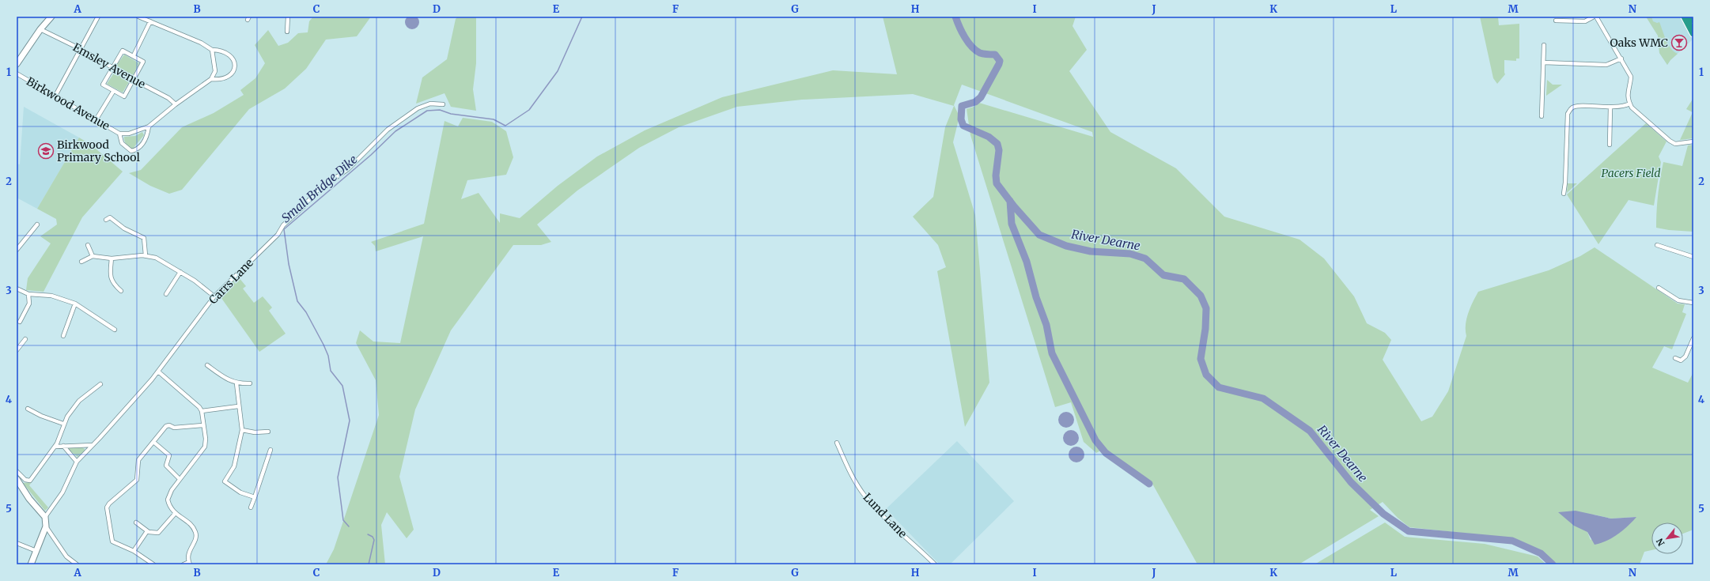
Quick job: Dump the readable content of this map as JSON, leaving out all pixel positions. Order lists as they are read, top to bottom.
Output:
{
  "streets": {
    "street": [
      "Emsley Avenue",
      "Birkwood Avenue",
      "Carrs Lane",
      "Lund Lane"
    ]
  },
  "crossings": [
    ["Emsley Avenue", "Birkwood Avenue"]
  ],
  "water": ["Small Bridge Dike", "River Dearne"],
  "parks": ["Pacers Field"],
  "places": {
    "bar": ["Oaks WMC"],
    "school or university": ["Birkwood Primary School"]
  },
  "north": "bottom left",
  "grid": {
    "columns": [
      "A",
      "B",
      "C",
      "D",
      "E",
      "F",
      "G",
      "H",
      "I",
      "J",
      "K",
      "L",
      "M",
      "N"
    ],
    "rows": [
      "1",
      "2",
      "3",
      "4",
      "5"
    ]
  }
}
